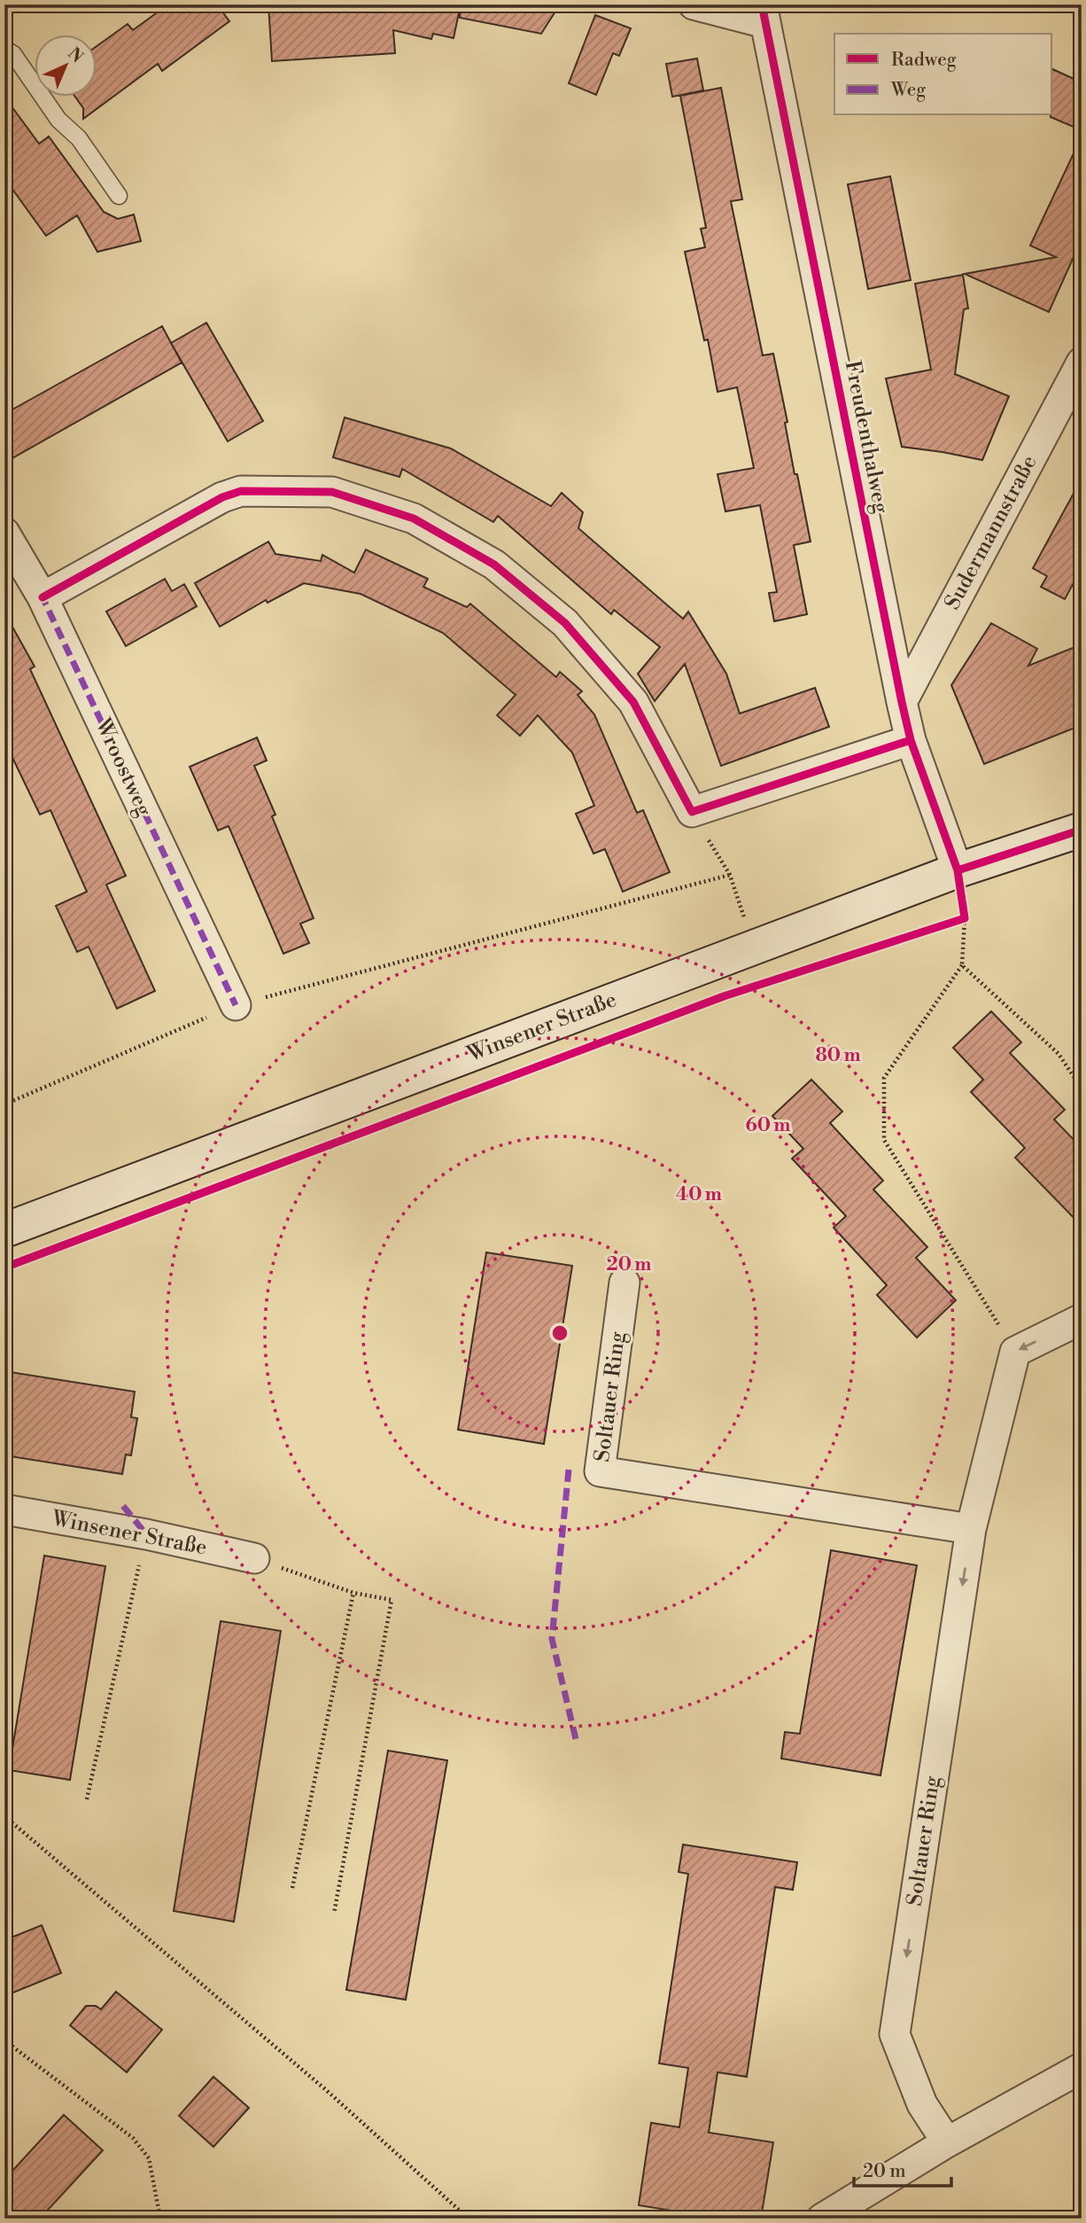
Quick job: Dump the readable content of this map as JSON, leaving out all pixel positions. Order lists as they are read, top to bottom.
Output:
{
  "streets": {
    "main road": ["Winsener Straße"],
    "street": [
      "Freudenthalweg",
      "Sudermannstraße",
      "Wroostweg",
      "Soltauer Ring"
    ]
  },
  "crossings": [
    ["Freudenthalweg", "Sudermannstraße"],
    ["Freudenthalweg", "Winsener Straße"]
  ],
  "one_way": ["Soltauer Ring"],
  "legend": ["Radweg", "Weg"],
  "scale_bar": "20 m",
  "north": "top right",
  "rings": [
    "80 m",
    "60 m",
    "40 m",
    "20 m"
  ]
}
